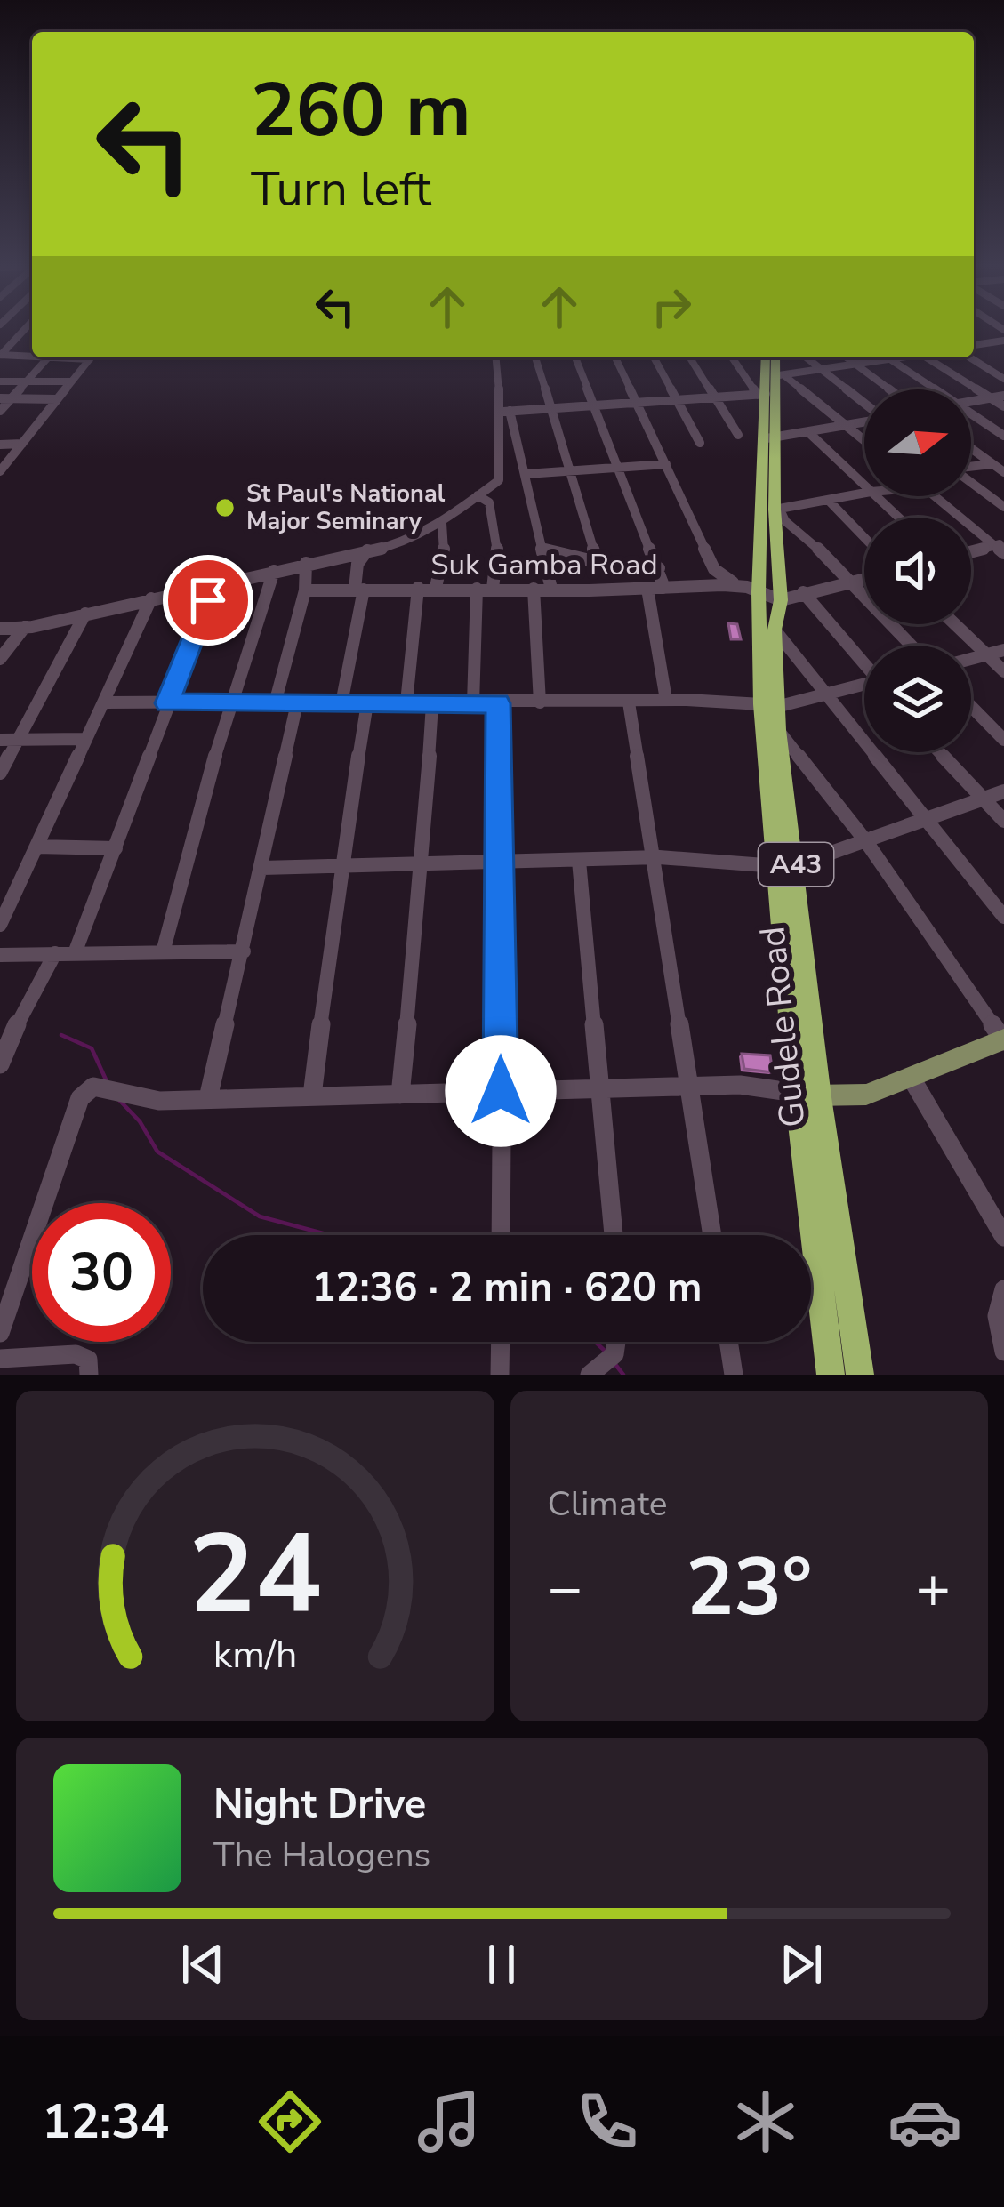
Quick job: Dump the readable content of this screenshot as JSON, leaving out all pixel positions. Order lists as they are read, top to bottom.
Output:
{
  "streets": {
    "highway": ["A43", "Gudele Road"],
    "street": ["Suk Gamba Road"]
  },
  "crossings": [
    ["Suk Gamba Road", "Gudele Road"]
  ],
  "places": ["St Paul's National Major Seminary"],
  "north": "right",
  "page": {
    "turn": ["260 m", "Turn left"],
    "limit": "30",
    "trip": "12:36 · 2 min · 620 m",
    "tile": "Climate",
    "heat": ["−", "23°", "+"],
    "song": ["Night Drive", "The Halogens"],
    "tabs": "12:34",
    "gauge": ["24", "km/h"]
  }
}
